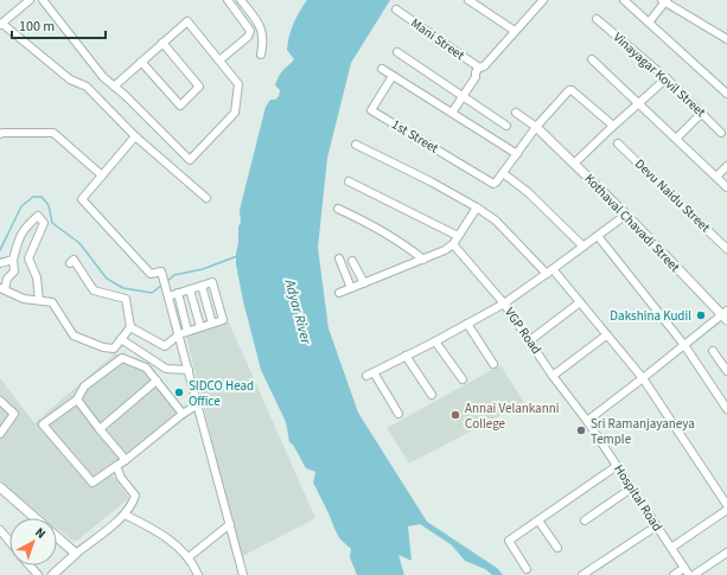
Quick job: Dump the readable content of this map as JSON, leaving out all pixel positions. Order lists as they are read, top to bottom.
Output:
{
  "streets": {
    "street": [
      "Mani Street",
      "Vinayagar Kovil Street",
      "1st Street",
      "Devu Naidu Street",
      "Kothaval Chavadi Street",
      "VGP Road",
      "Hospital Road"
    ]
  },
  "crossings": [
    ["VGP Road", "Hospital Road"]
  ],
  "water": ["Adyar River"],
  "places": [
    "Dakshina Kudil",
    "SIDCO Head Office",
    "Annai Velankanni College",
    "Sri Ramanjayaneya Temple"
  ],
  "scale_bar": "100 m",
  "north": "top right"
}
